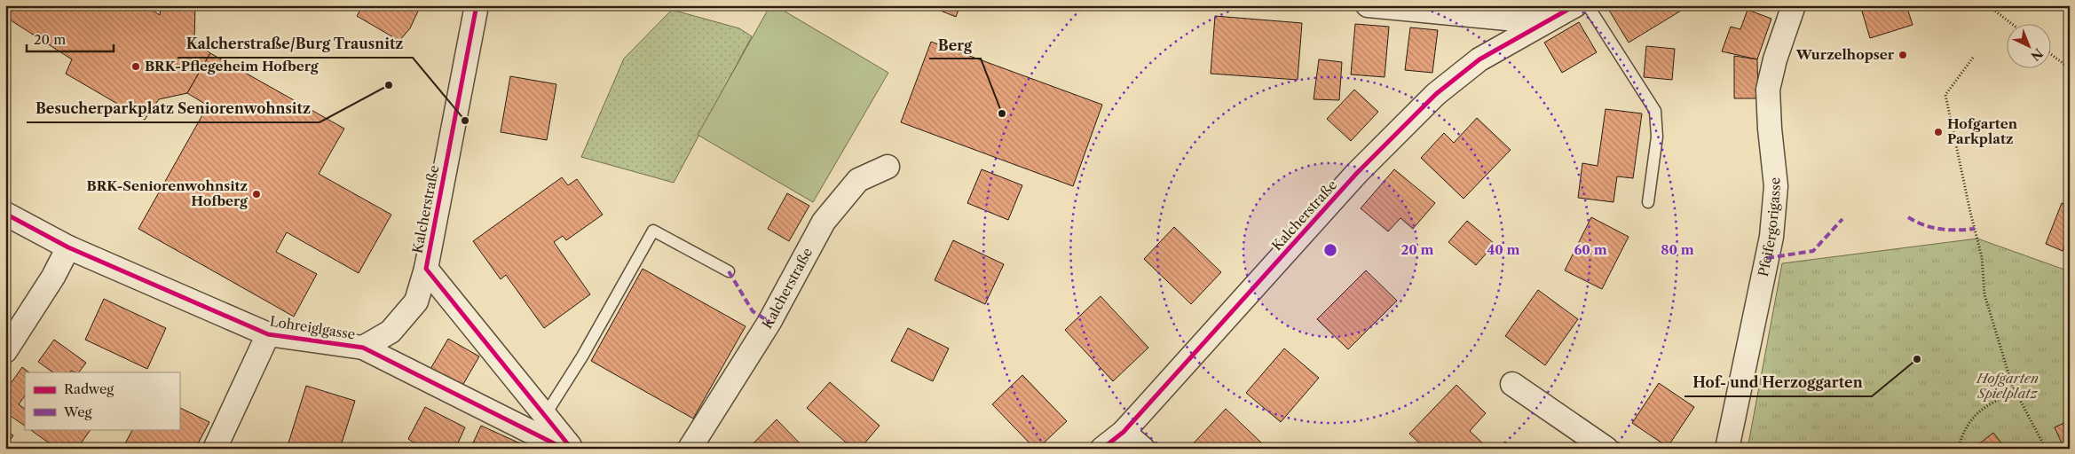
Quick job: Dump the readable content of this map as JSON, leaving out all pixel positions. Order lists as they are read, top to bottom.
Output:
{
  "streets": {
    "street": ["Kalcherstraße", "Pfeifergorigasse", "Lohreiglgasse"]
  },
  "crossings": [
    ["Kalcherstraße", "Lohreiglgasse"]
  ],
  "parks": ["Hofgarten Spielplatz"],
  "places": [
    "Wurzelhopser",
    "BRK-Pflegeheim Hofberg",
    "Besucherparkplatz Seniorenwohnsitz",
    "Berg",
    "Kalcherstraße/Burg Trausnitz",
    "Hofgarten Parkplatz",
    "BRK-Seniorenwohnsitz Hofberg",
    "Hof- und Herzoggarten"
  ],
  "legend": ["Radweg", "Weg"],
  "scale_bar": "20 m",
  "north": "bottom right",
  "rings": [
    "20 m",
    "40 m",
    "60 m",
    "80 m"
  ]
}
